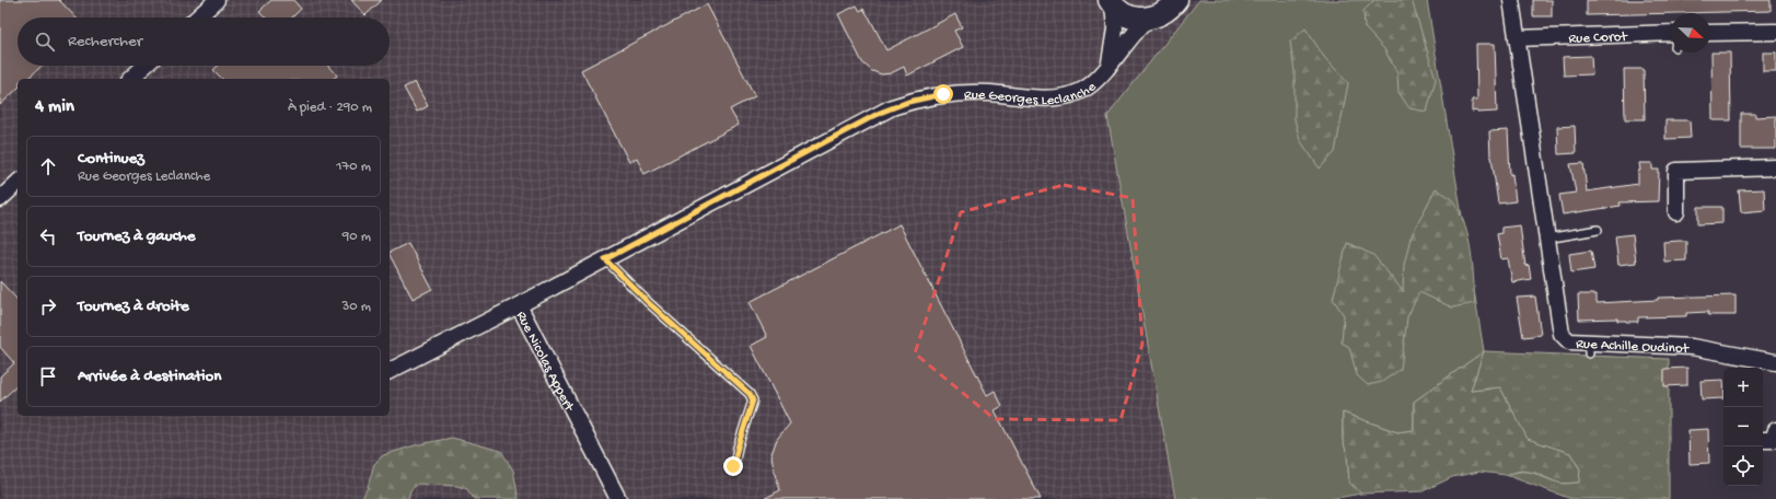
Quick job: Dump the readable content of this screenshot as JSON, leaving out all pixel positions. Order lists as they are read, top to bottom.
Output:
{
  "streets": {
    "street": [
      "Rue Corot",
      "Rue Georges Leclanche",
      "Rue Achille Oudinot",
      "Rue Nicolas Appert"
    ]
  },
  "crossings": [
    ["Rue Corot", "Rue Achille Oudinot"],
    ["Rue Georges Leclanche", "Rue Nicolas Appert"]
  ],
  "north": "bottom right",
  "page": {
    "search": "Rechercher",
    "heading": ["4 min", "À pied · 290 m"],
    "list": [
      ["Continuez", "Rue Georges Leclanche", "170 m"],
      ["Tournez à gauche", "90 m"],
      ["Tournez à droite", "30 m"],
      "Arrivée à destination"
    ],
    "map_buttons": ["+", "−"]
  }
}
